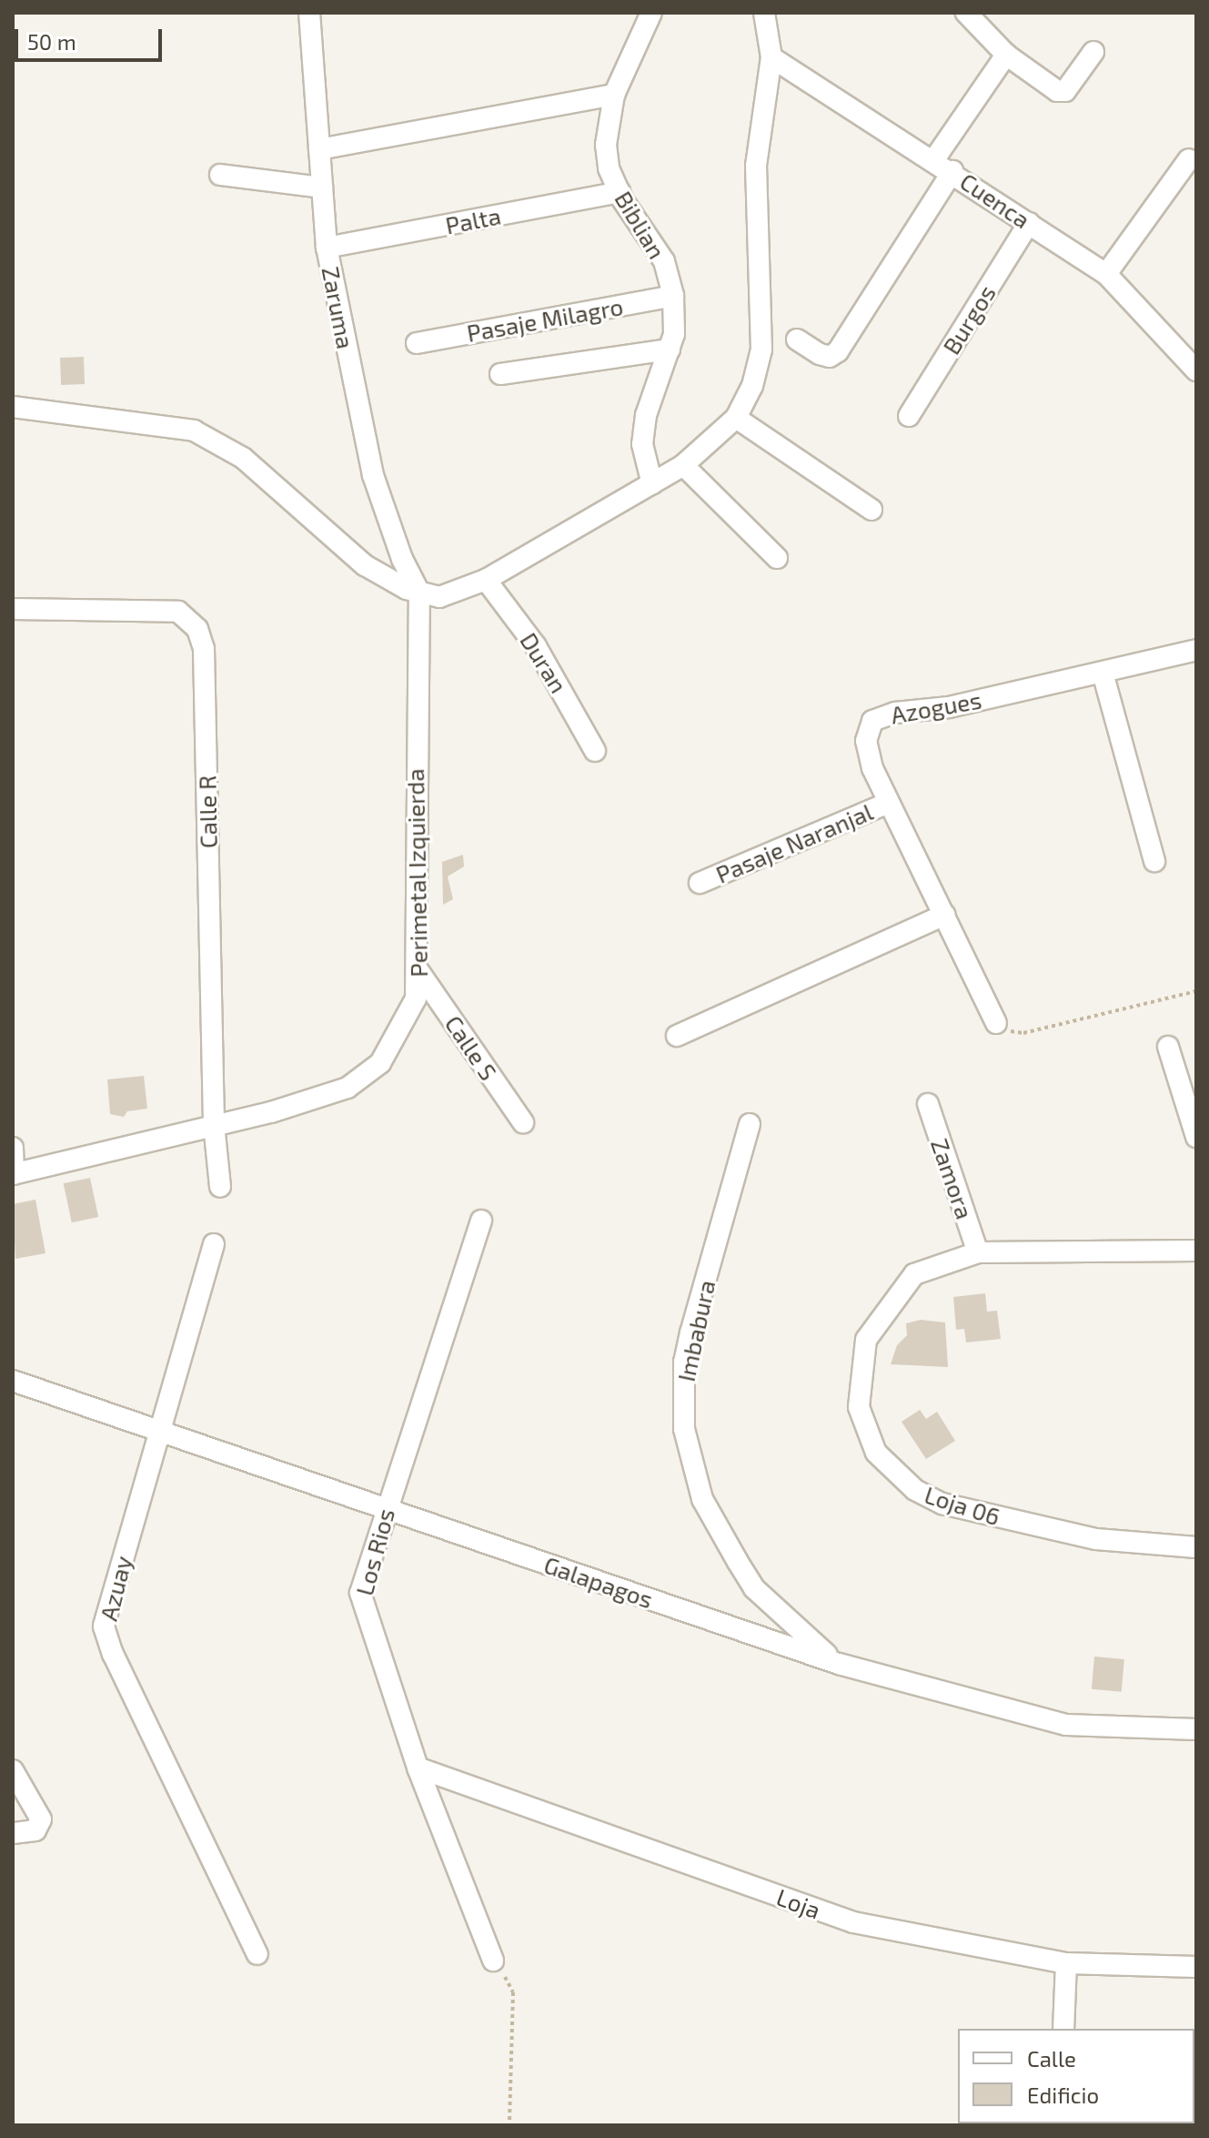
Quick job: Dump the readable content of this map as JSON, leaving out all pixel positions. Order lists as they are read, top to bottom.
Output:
{
  "streets": {
    "street": [
      "Cuenca",
      "Palta",
      "Biblian",
      "Zaruma",
      "Pasaje Milagro",
      "Burgos",
      "Duran",
      "Azogues",
      "Calle R",
      "Pasaje Naranjal",
      "Perimetal Izquierda",
      "Calle S",
      "Zamora",
      "Imbabura",
      "Loja 06",
      "Los Rios",
      "Galapagos",
      "Azuay",
      "Loja"
    ]
  },
  "crossings": [
    ["Cuenca", "Burgos"],
    ["Palta", "Biblian"],
    ["Palta", "Zaruma"],
    ["Biblian", "Pasaje Milagro"],
    ["Zaruma", "Perimetal Izquierda"],
    ["Azogues", "Pasaje Naranjal"],
    ["Calle R", "Perimetal Izquierda"],
    ["Perimetal Izquierda", "Calle S"],
    ["Zamora", "Loja 06"],
    ["Imbabura", "Galapagos"],
    ["Los Rios", "Galapagos"],
    ["Los Rios", "Loja"],
    ["Galapagos", "Azuay"]
  ],
  "legend": ["Calle", "Edificio"],
  "scale_bar": "50 m"
}
